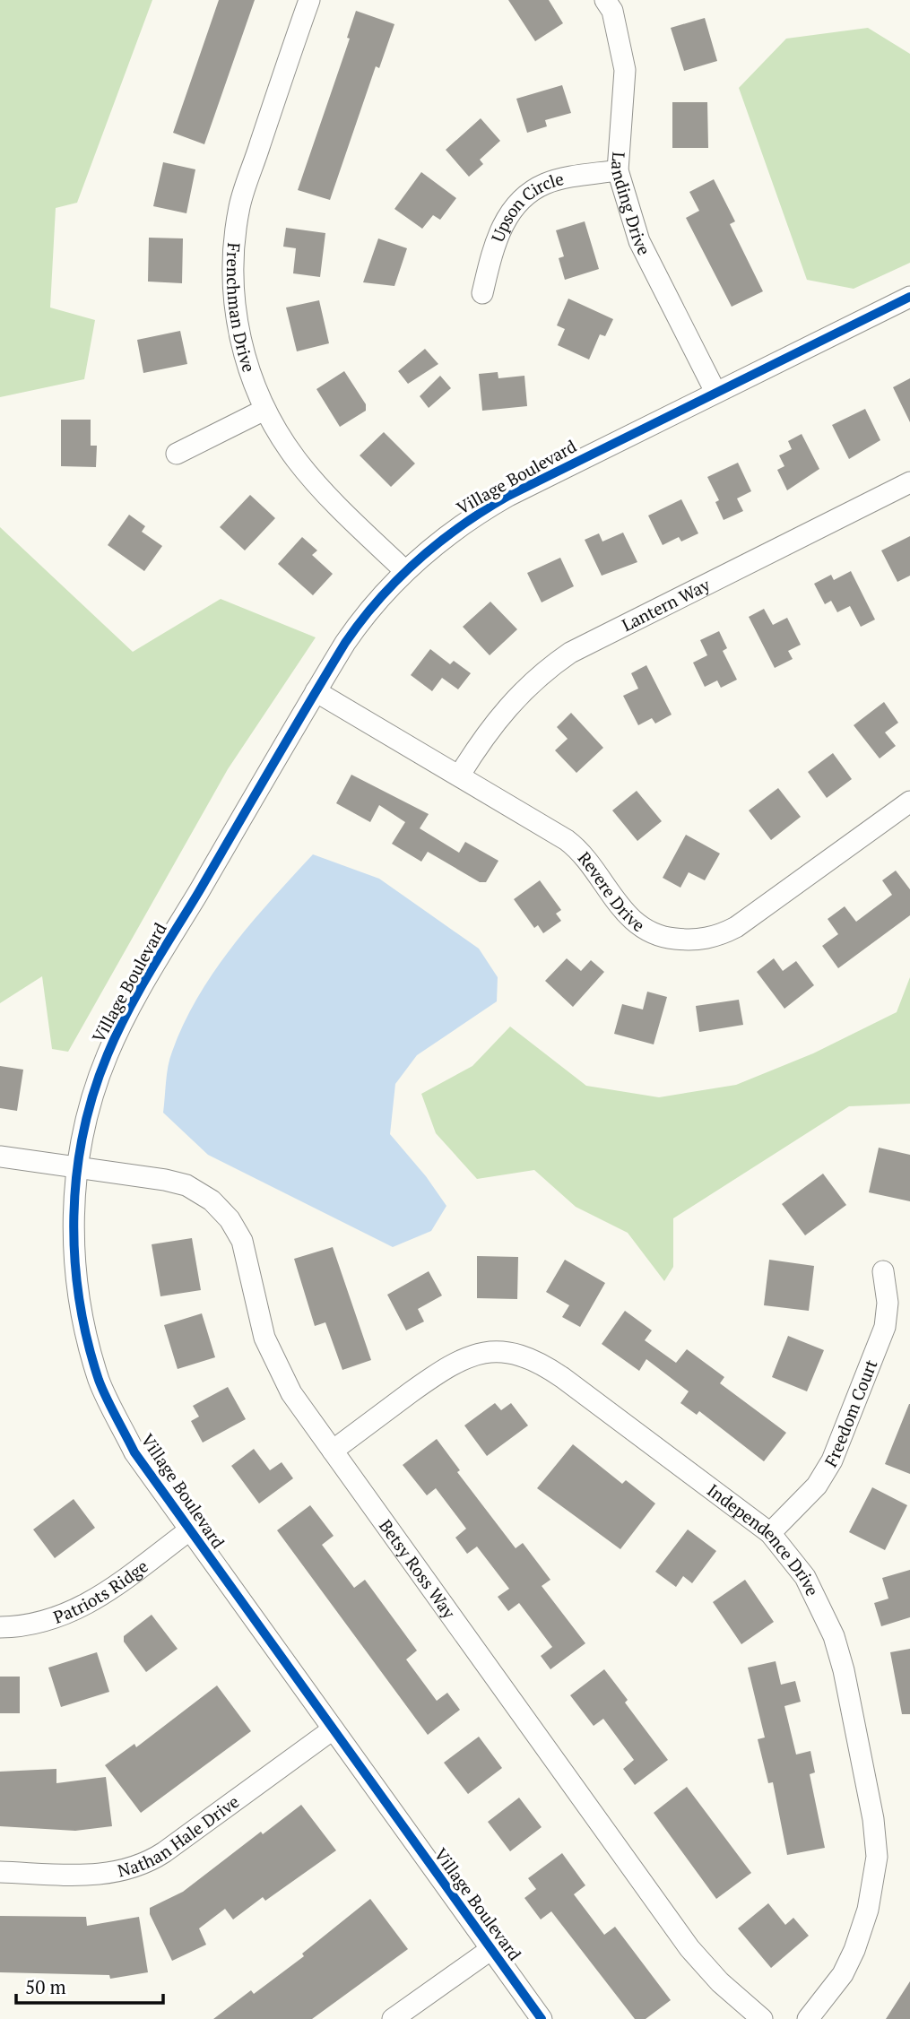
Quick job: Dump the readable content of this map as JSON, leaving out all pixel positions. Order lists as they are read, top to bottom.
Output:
{
  "streets": {
    "street": [
      "Landing Drive",
      "Upson Circle",
      "Frenchman Drive",
      "Village Boulevard",
      "Lantern Way",
      "Revere Drive",
      "Freedom Court",
      "Independence Drive",
      "Betsy Ross Way",
      "Patriots Ridge",
      "Nathan Hale Drive"
    ]
  },
  "crossings": [
    ["Landing Drive", "Upson Circle"],
    ["Landing Drive", "Village Boulevard"],
    ["Frenchman Drive", "Village Boulevard"],
    ["Village Boulevard", "Revere Drive"],
    ["Village Boulevard", "Betsy Ross Way"],
    ["Village Boulevard", "Patriots Ridge"],
    ["Village Boulevard", "Nathan Hale Drive"],
    ["Lantern Way", "Revere Drive"],
    ["Freedom Court", "Independence Drive"],
    ["Independence Drive", "Betsy Ross Way"]
  ],
  "scale_bar": "50 m"
}
